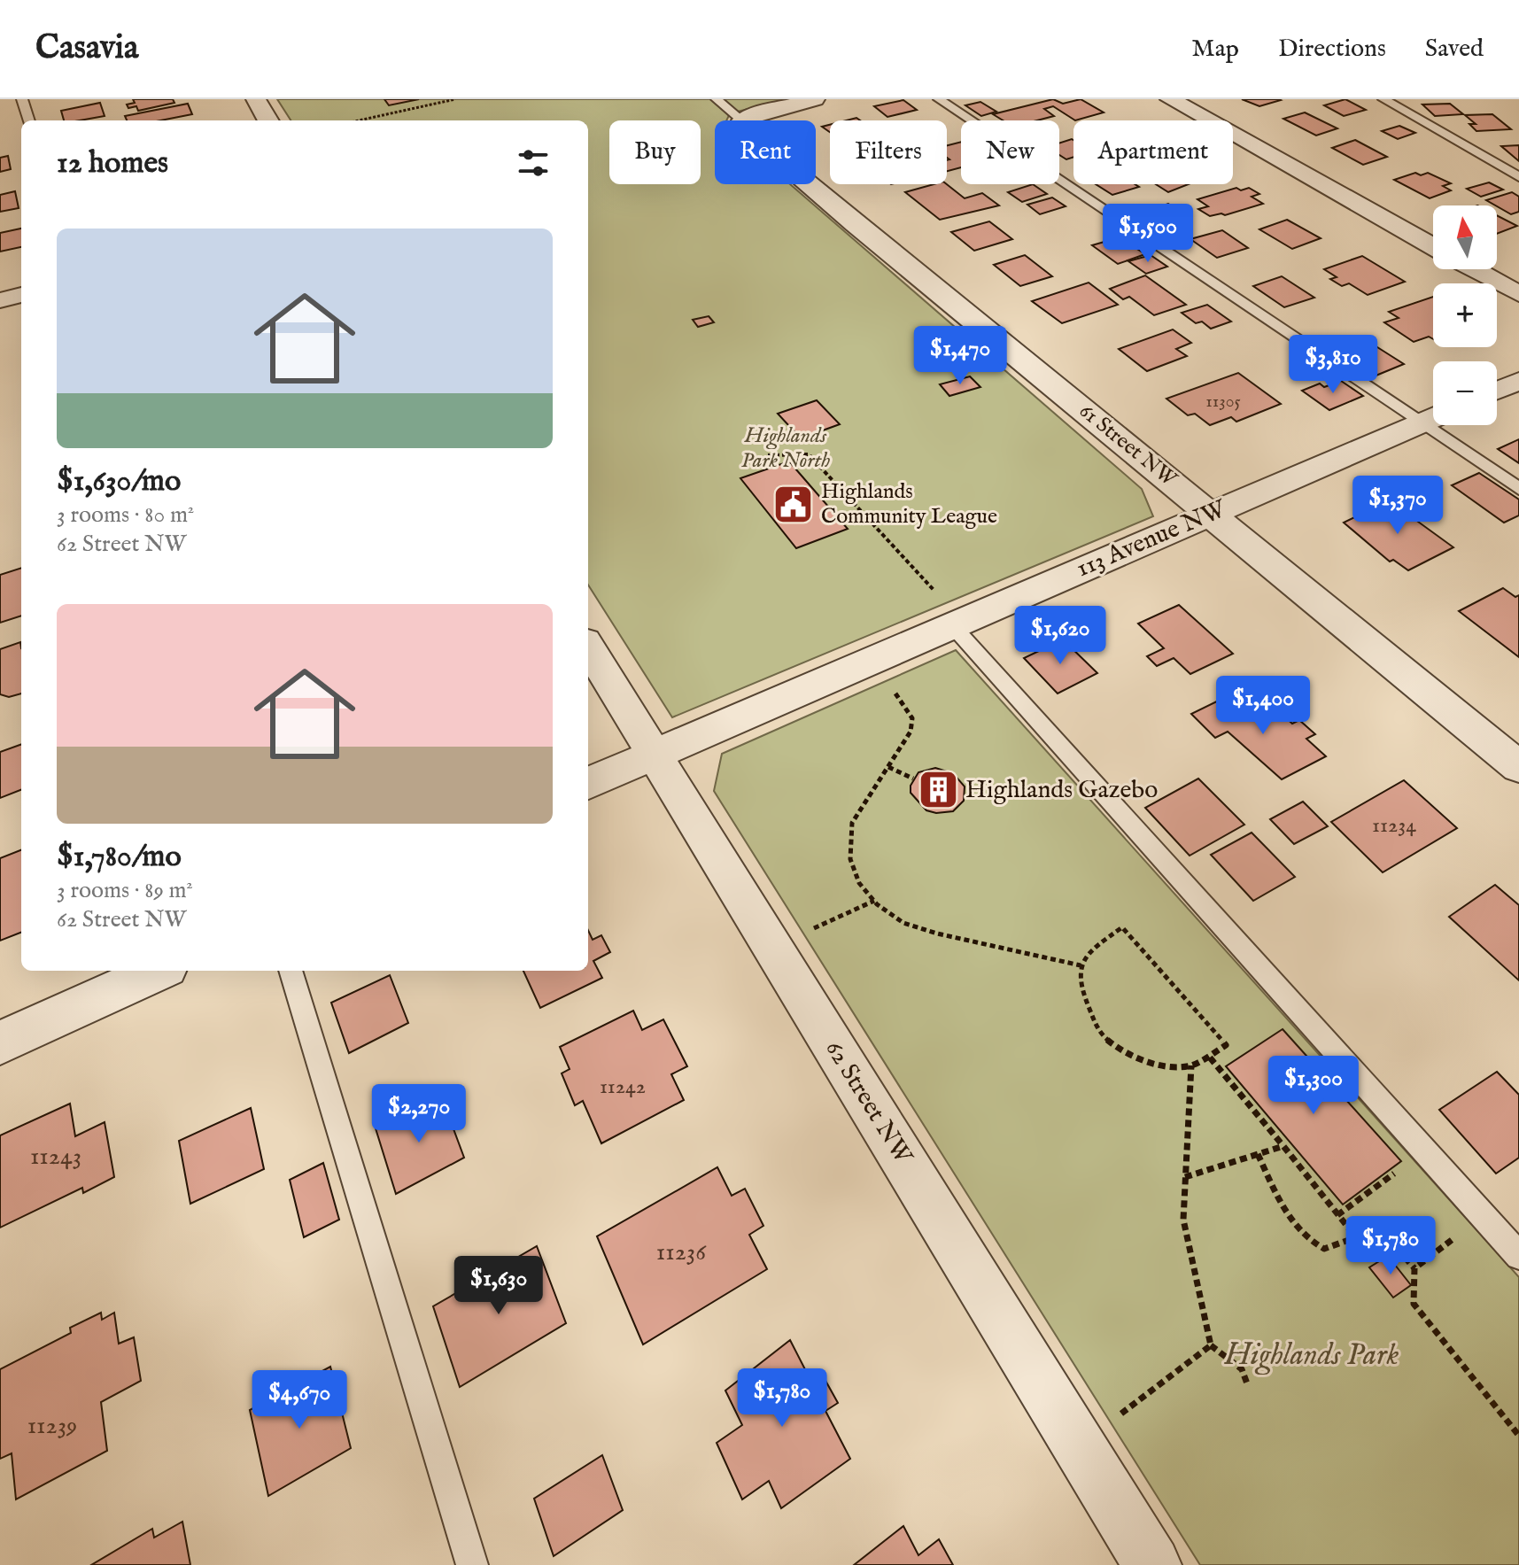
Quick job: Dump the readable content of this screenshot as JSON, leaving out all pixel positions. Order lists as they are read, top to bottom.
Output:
{
  "streets": {
    "street": ["61 Street NW", "113 Avenue NW", "62 Street NW"]
  },
  "crossings": [
    ["61 Street NW", "113 Avenue NW"],
    ["113 Avenue NW", "62 Street NW"]
  ],
  "parks": ["Highlands Park North", "Highlands Park"],
  "places": {
    "public building": ["Highlands Community League"],
    "building": ["Highlands Gazebo"]
  },
  "house_numbers": [
    "11305",
    "11234",
    "11242",
    "11243",
    "11236",
    "11239"
  ],
  "north": "top",
  "page": {
    "header": "Casavia",
    "nav": ["Map", "Directions", "Saved"],
    "chip": [
      "Buy",
      "Rent",
      "Filters",
      "New",
      "Apartment"
    ],
    "heading": "12 homes",
    "price": [
      "$1,500",
      "$1,470",
      "$3,810",
      "$1,370",
      "$1,620",
      "$1,400",
      "$1,300",
      "$2,270",
      "$1,780",
      "$1,630",
      "$1,780",
      "$4,670"
    ],
    "map_buttons": ["+", "−"],
    "list": [
      {
        "name": "$1,630/mo",
        "note": "3 rooms · 80 m² · 62 Street NW"
      },
      {
        "name": "$1,780/mo",
        "note": "3 rooms · 89 m² · 62 Street NW"
      }
    ]
  }
}
